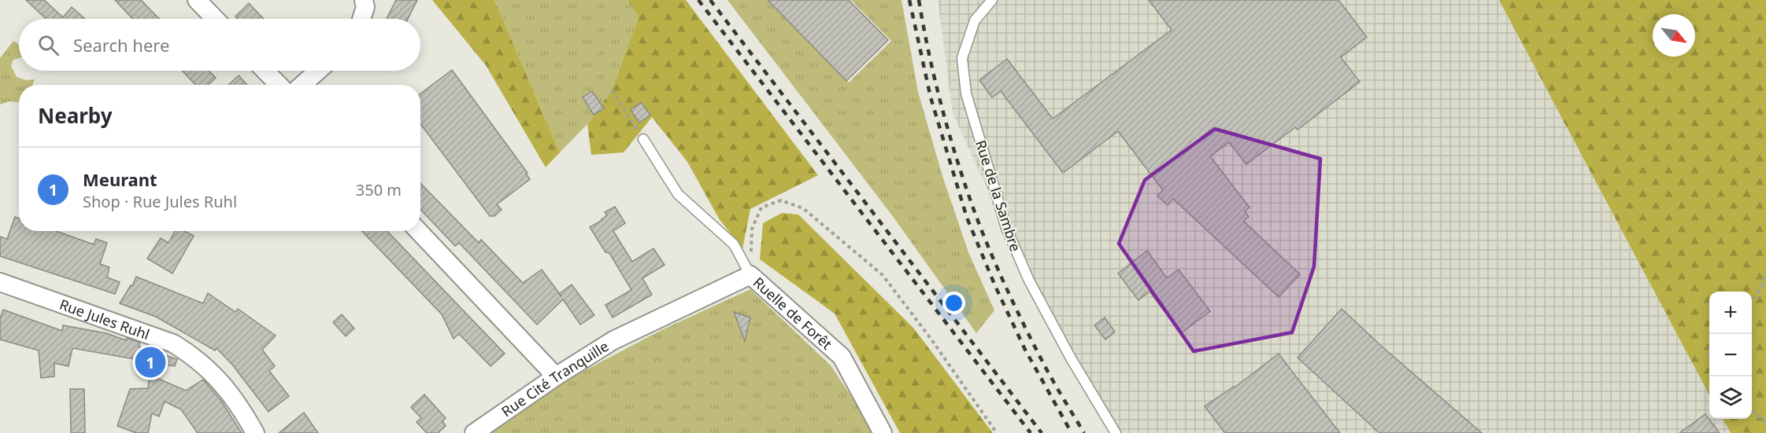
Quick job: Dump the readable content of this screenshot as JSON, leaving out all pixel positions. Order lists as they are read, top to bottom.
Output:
{
  "streets": {
    "street": ["Ruelle de Forêt", "Rue Jules Ruhl", "Rue Cité Tranquille"],
    "lane": ["Rue de la Sambre"]
  },
  "crossings": [
    ["Ruelle de Forêt", "Rue Cité Tranquille"]
  ],
  "north": "bottom right",
  "page": {
    "search": "Search here",
    "heading": "Nearby",
    "list": [
      {
        "mark": "1",
        "name": "Meurant",
        "note": "Shop · Rue Jules Ruhl",
        "value": "350 m"
      }
    ],
    "map_buttons": ["+", "−"],
    "pins": "1"
  }
}
